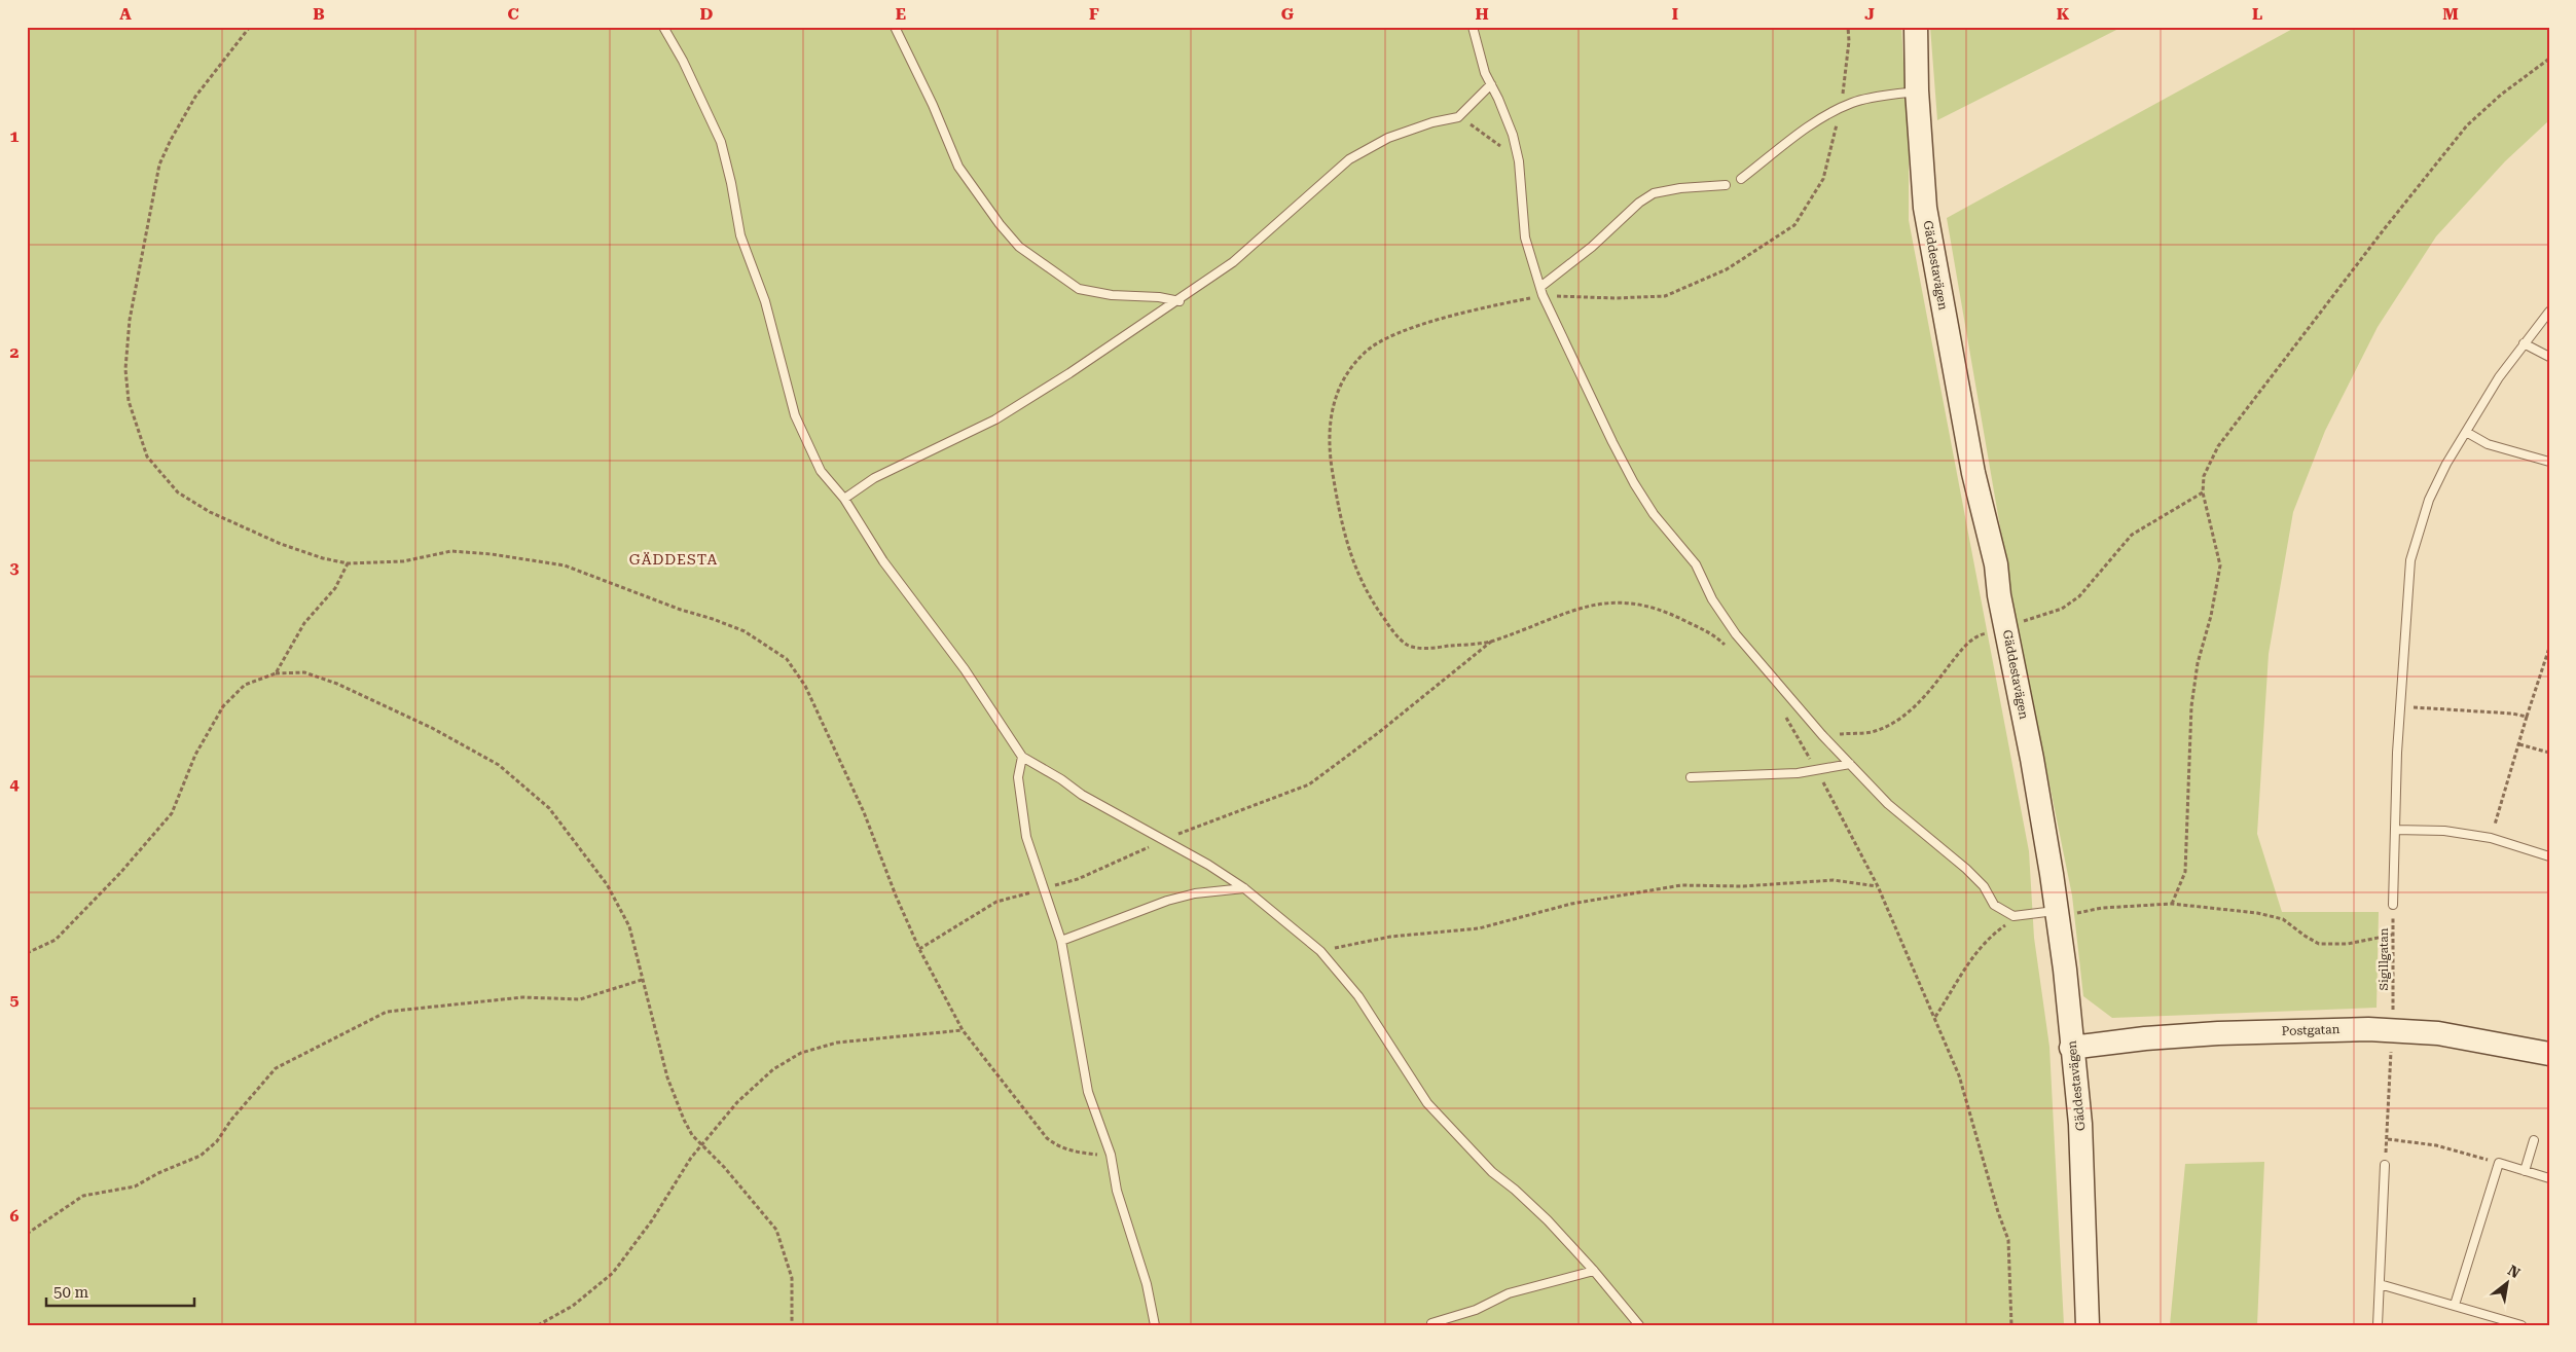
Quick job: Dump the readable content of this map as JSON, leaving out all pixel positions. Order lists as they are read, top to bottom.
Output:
{
  "streets": {
    "street": ["Gäddestavägen", "Postgatan"],
    "path": ["Sigillgatan"]
  },
  "crossings": [
    ["Gäddestavägen", "Postgatan"]
  ],
  "districts": ["GÄDDESTA"],
  "scale_bar": "50 m",
  "north": "top right",
  "grid": {
    "columns": [
      "A",
      "B",
      "C",
      "D",
      "E",
      "F",
      "G",
      "H",
      "I",
      "J",
      "K",
      "L",
      "M"
    ],
    "rows": [
      "1",
      "2",
      "3",
      "4",
      "5",
      "6"
    ]
  }
}
